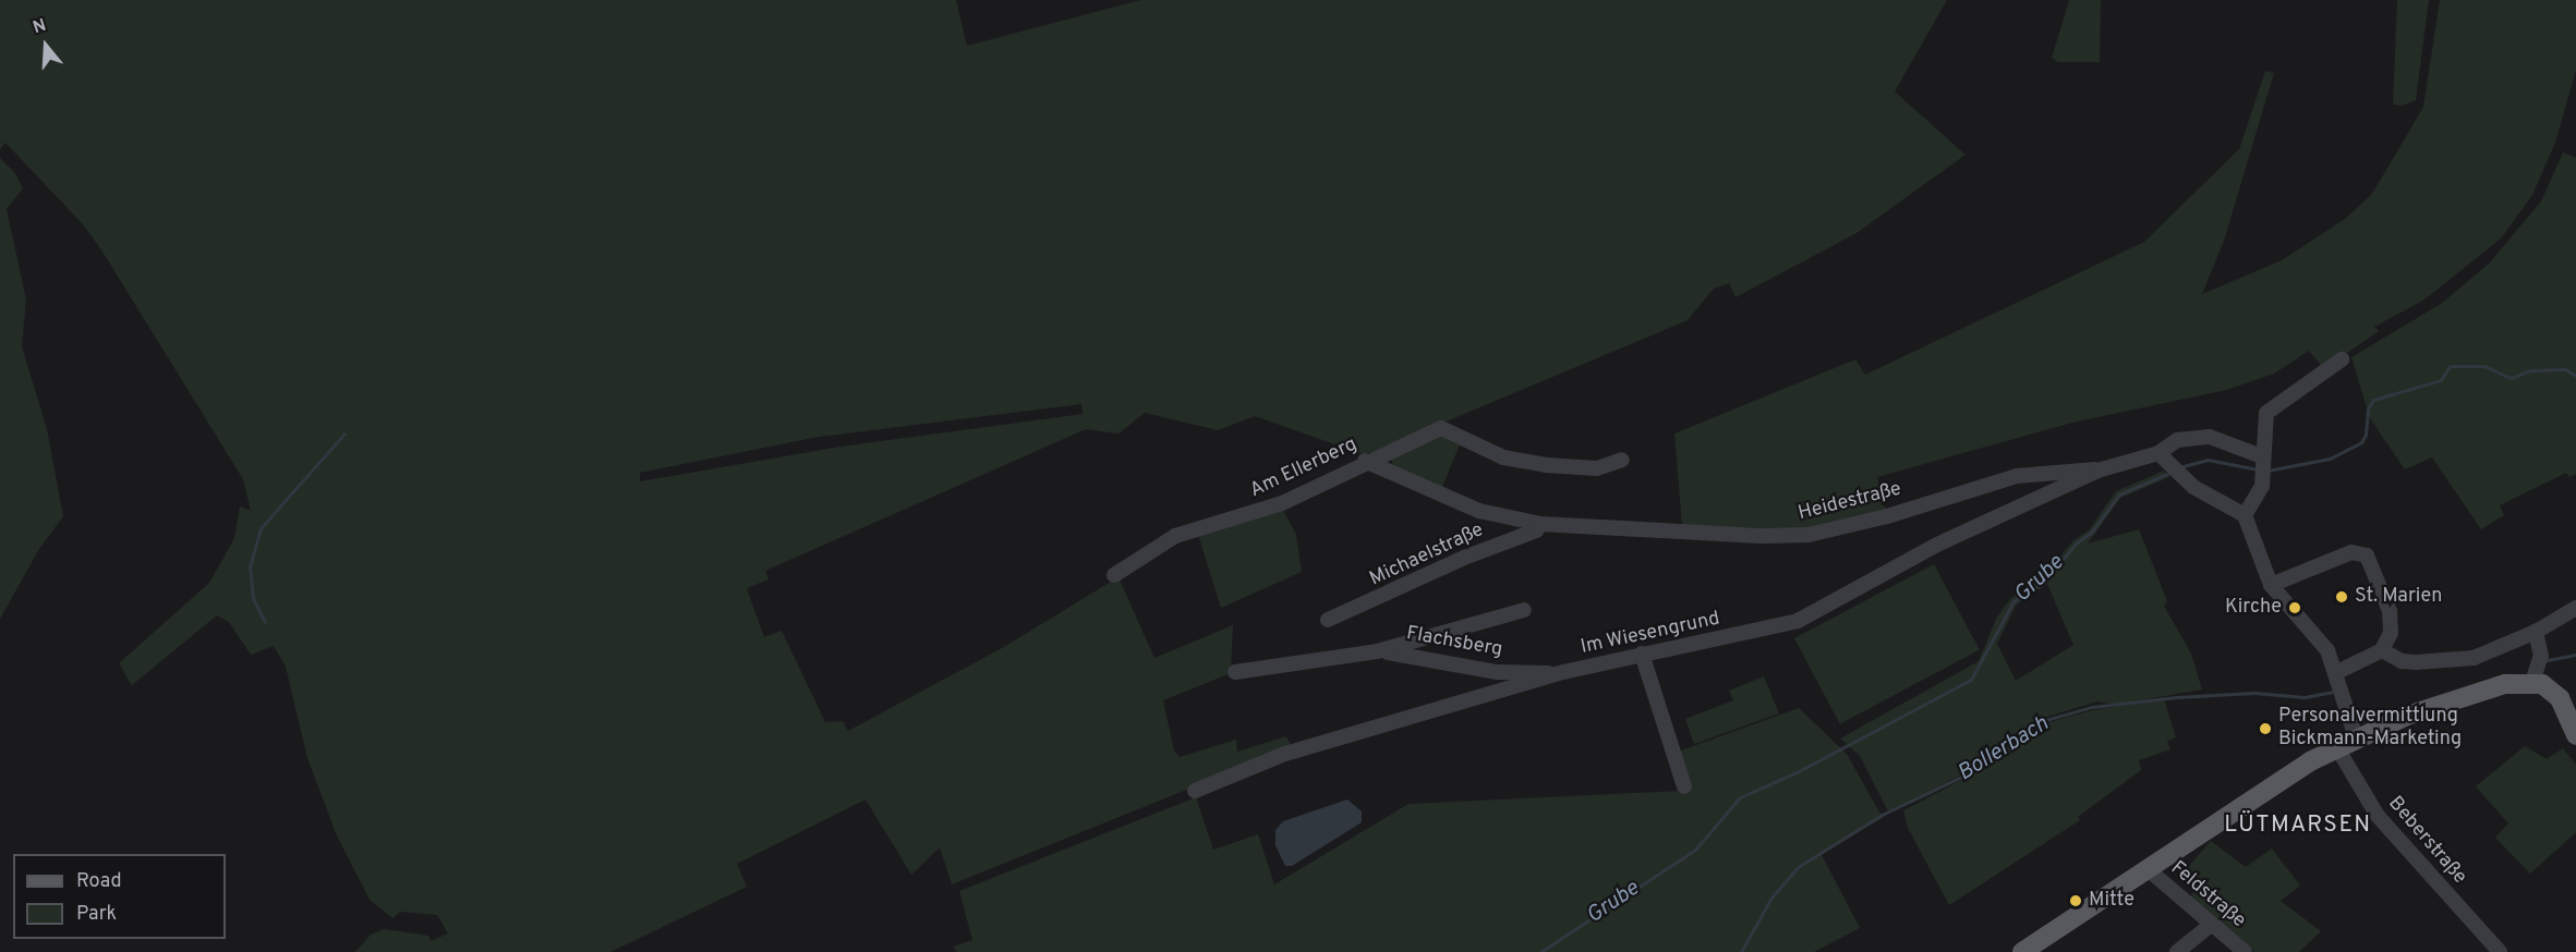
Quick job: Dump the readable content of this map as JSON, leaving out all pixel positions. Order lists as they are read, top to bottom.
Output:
{
  "streets": {
    "street": [
      "Am Ellerberg",
      "Heidestraße",
      "Michaelstraße",
      "Im Wiesengrund",
      "Flachsberg",
      "Beberstraße",
      "Feldstraße"
    ]
  },
  "crossings": [
    ["Am Ellerberg", "Heidestraße"],
    ["Heidestraße", "Michaelstraße"],
    ["Heidestraße", "Im Wiesengrund"],
    ["Im Wiesengrund", "Flachsberg"]
  ],
  "districts": ["LÜTMARSEN"],
  "water": ["Grube", "Bollerbach"],
  "places": [
    "St. Marien",
    "Kirche",
    "Personalvermittlung Bickmann-Marketing",
    "Mitte"
  ],
  "legend": ["Road", "Park"],
  "north": "top"
}
